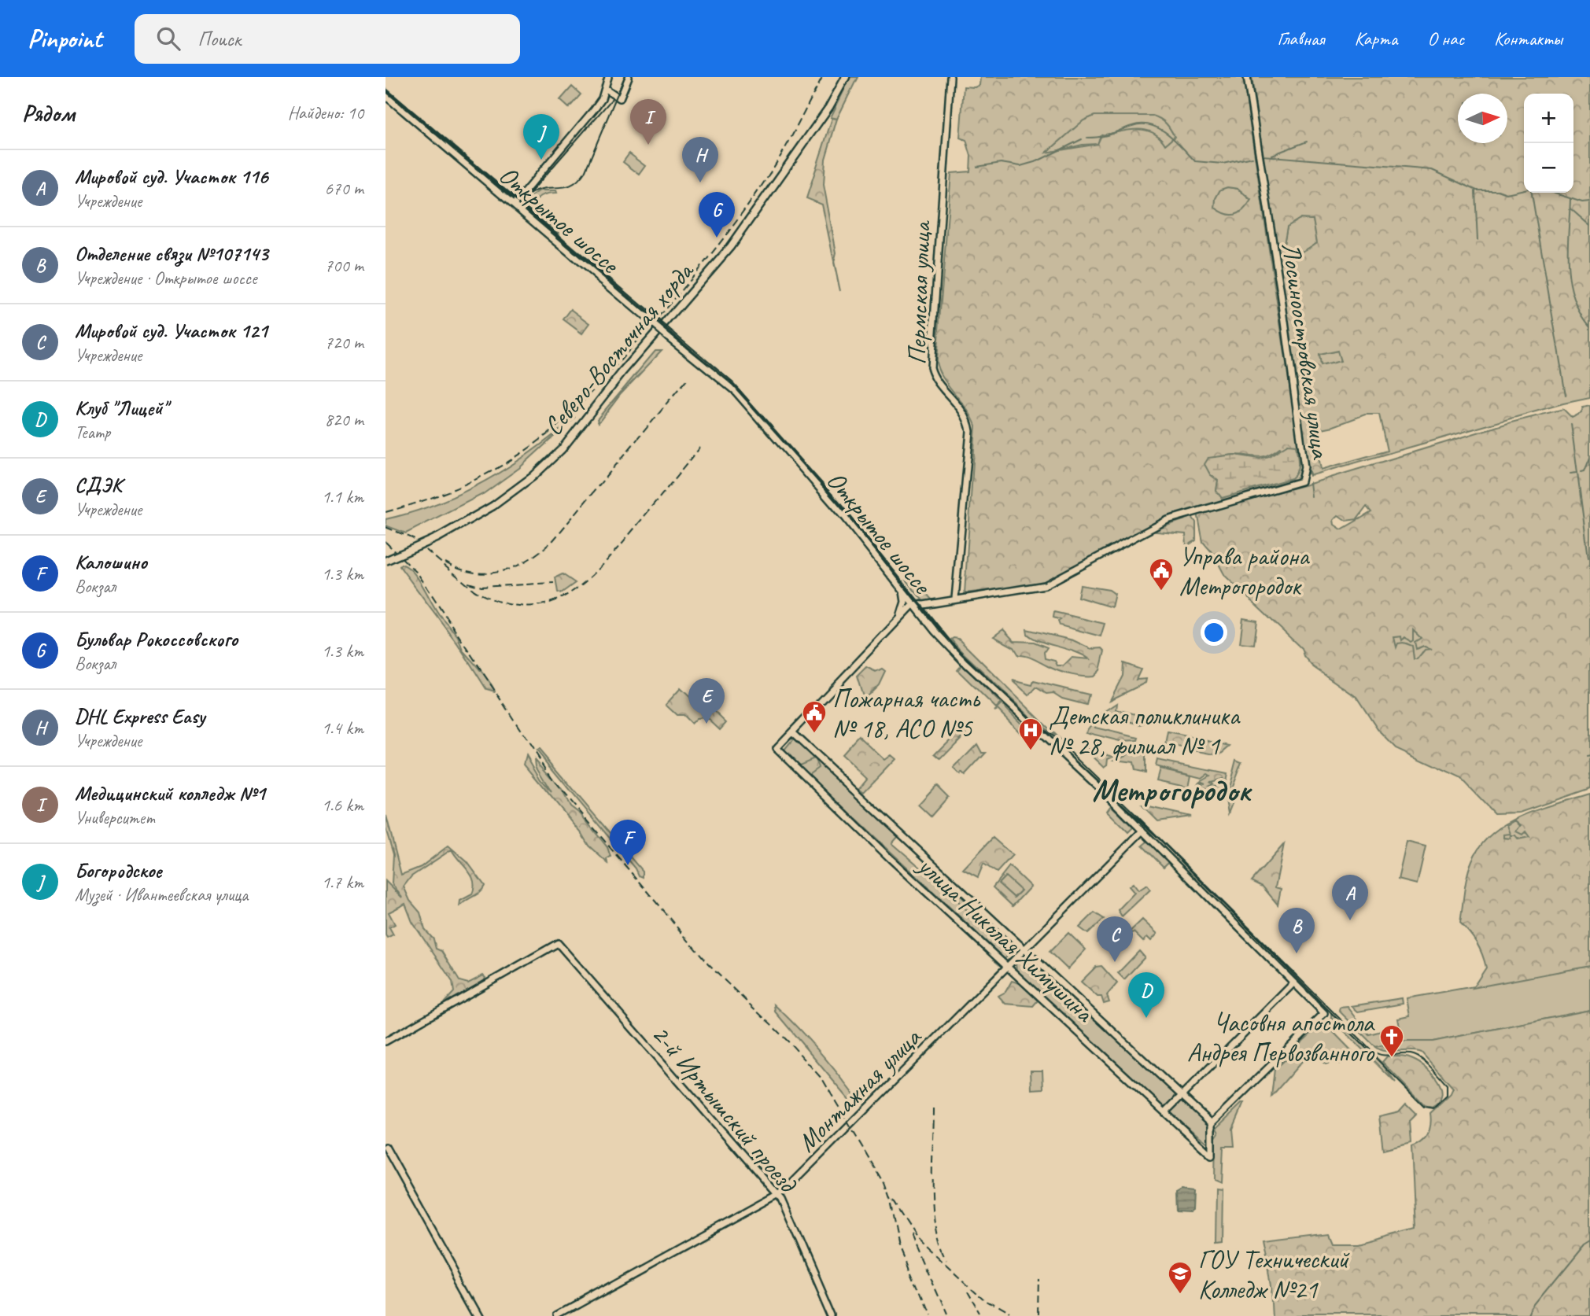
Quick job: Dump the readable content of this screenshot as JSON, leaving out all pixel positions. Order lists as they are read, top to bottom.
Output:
{
  "streets": {
    "main road": ["Северо-Восточная хорда"],
    "street": [
      "Открытое шоссе",
      "Пермская улица",
      "Лосиноостровская улица",
      "улица Николая Химушина",
      "Монтажная улица",
      "2-й Иртышский проезд"
    ]
  },
  "crossings": [
    ["Открытое шоссе", "Лосиноостровская улица"],
    ["Открытое шоссе", "улица Николая Химушина"],
    ["Открытое шоссе", "Монтажная улица"],
    ["Пермская улица", "Лосиноостровская улица"],
    ["улица Николая Химушина", "Монтажная улица"],
    ["Монтажная улица", "2-й Иртышский проезд"]
  ],
  "districts": ["Метрогородок"],
  "places": {
    "public building": ["Управа района Метрогородок", "Пожарная часть № 18, АСО №5"],
    "hospital": ["Детская поликлиника № 28, филиал № 1"],
    "church": ["Часовня апостола Андрея Первозванного"],
    "school or university": ["ГОУ Технический Колледж №21"]
  },
  "north": "right",
  "page": {
    "header": "Pinpoint",
    "search": "Поиск",
    "nav": [
      "Главная",
      "Карта",
      "О нас",
      "Контакты"
    ],
    "heading": ["Рядом", "Найдено: 10"],
    "map_buttons": ["+", "−"],
    "pins": [
      "I",
      "J",
      "H",
      "G",
      "E",
      "F",
      "A",
      "B",
      "C",
      "D"
    ],
    "list": [
      {
        "mark": "A",
        "name": "Мировой суд. Участок 116",
        "note": "Учреждение",
        "value": "670 m"
      },
      {
        "mark": "B",
        "name": "Отделение связи №107143",
        "note": "Учреждение · Открытое шоссе",
        "value": "700 m"
      },
      {
        "mark": "C",
        "name": "Мировой суд. Участок 121",
        "note": "Учреждение",
        "value": "720 m"
      },
      {
        "mark": "D",
        "name": "Клуб \"Лицей\"",
        "note": "Театр",
        "value": "820 m"
      },
      {
        "mark": "E",
        "name": "СДЭК",
        "note": "Учреждение",
        "value": "1.1 km"
      },
      {
        "mark": "F",
        "name": "Калошино",
        "note": "Вокзал",
        "value": "1.3 km"
      },
      {
        "mark": "G",
        "name": "Бульвар Рокоссовского",
        "note": "Вокзал",
        "value": "1.3 km"
      },
      {
        "mark": "H",
        "name": "DHL Express Easy",
        "note": "Учреждение",
        "value": "1.4 km"
      },
      {
        "mark": "I",
        "name": "Медицинский колледж №1",
        "note": "Университет",
        "value": "1.6 km"
      },
      {
        "mark": "J",
        "name": "Богородское",
        "note": "Музей · Ивантеевская улица",
        "value": "1.7 km"
      }
    ]
  }
}
